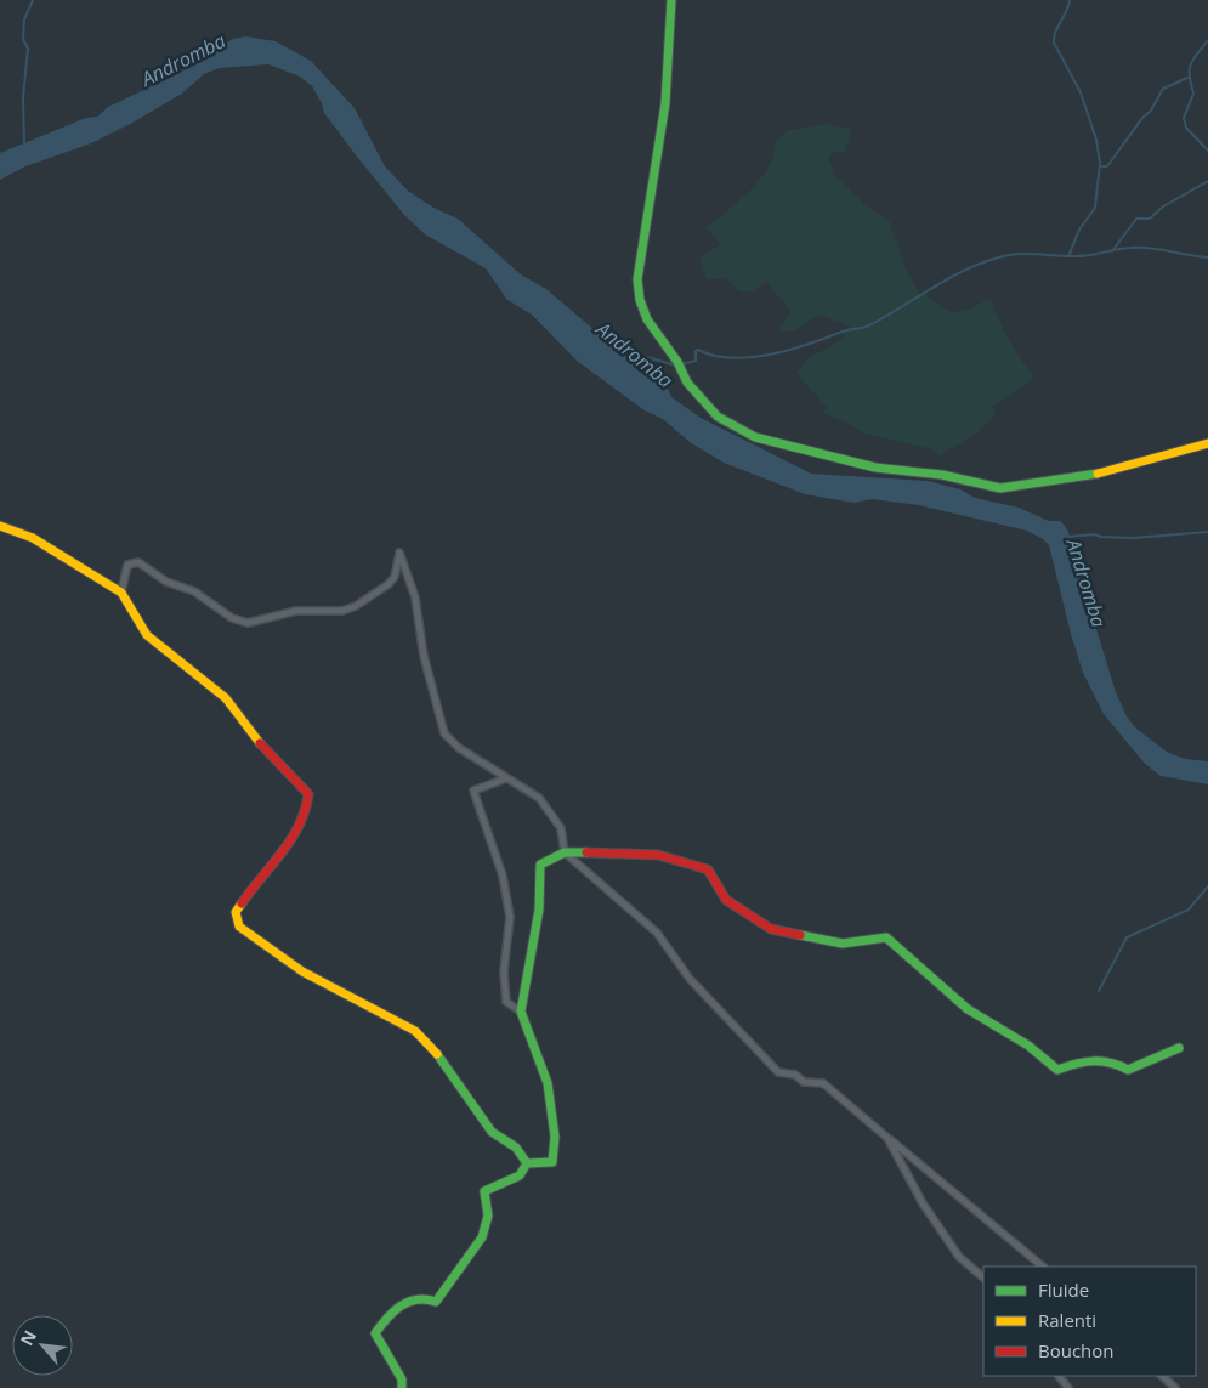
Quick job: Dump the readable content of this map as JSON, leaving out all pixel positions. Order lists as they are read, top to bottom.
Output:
{
  "water": ["Andromba"],
  "legend": ["Fluide", "Ralenti", "Bouchon"],
  "north": "top left"
}
